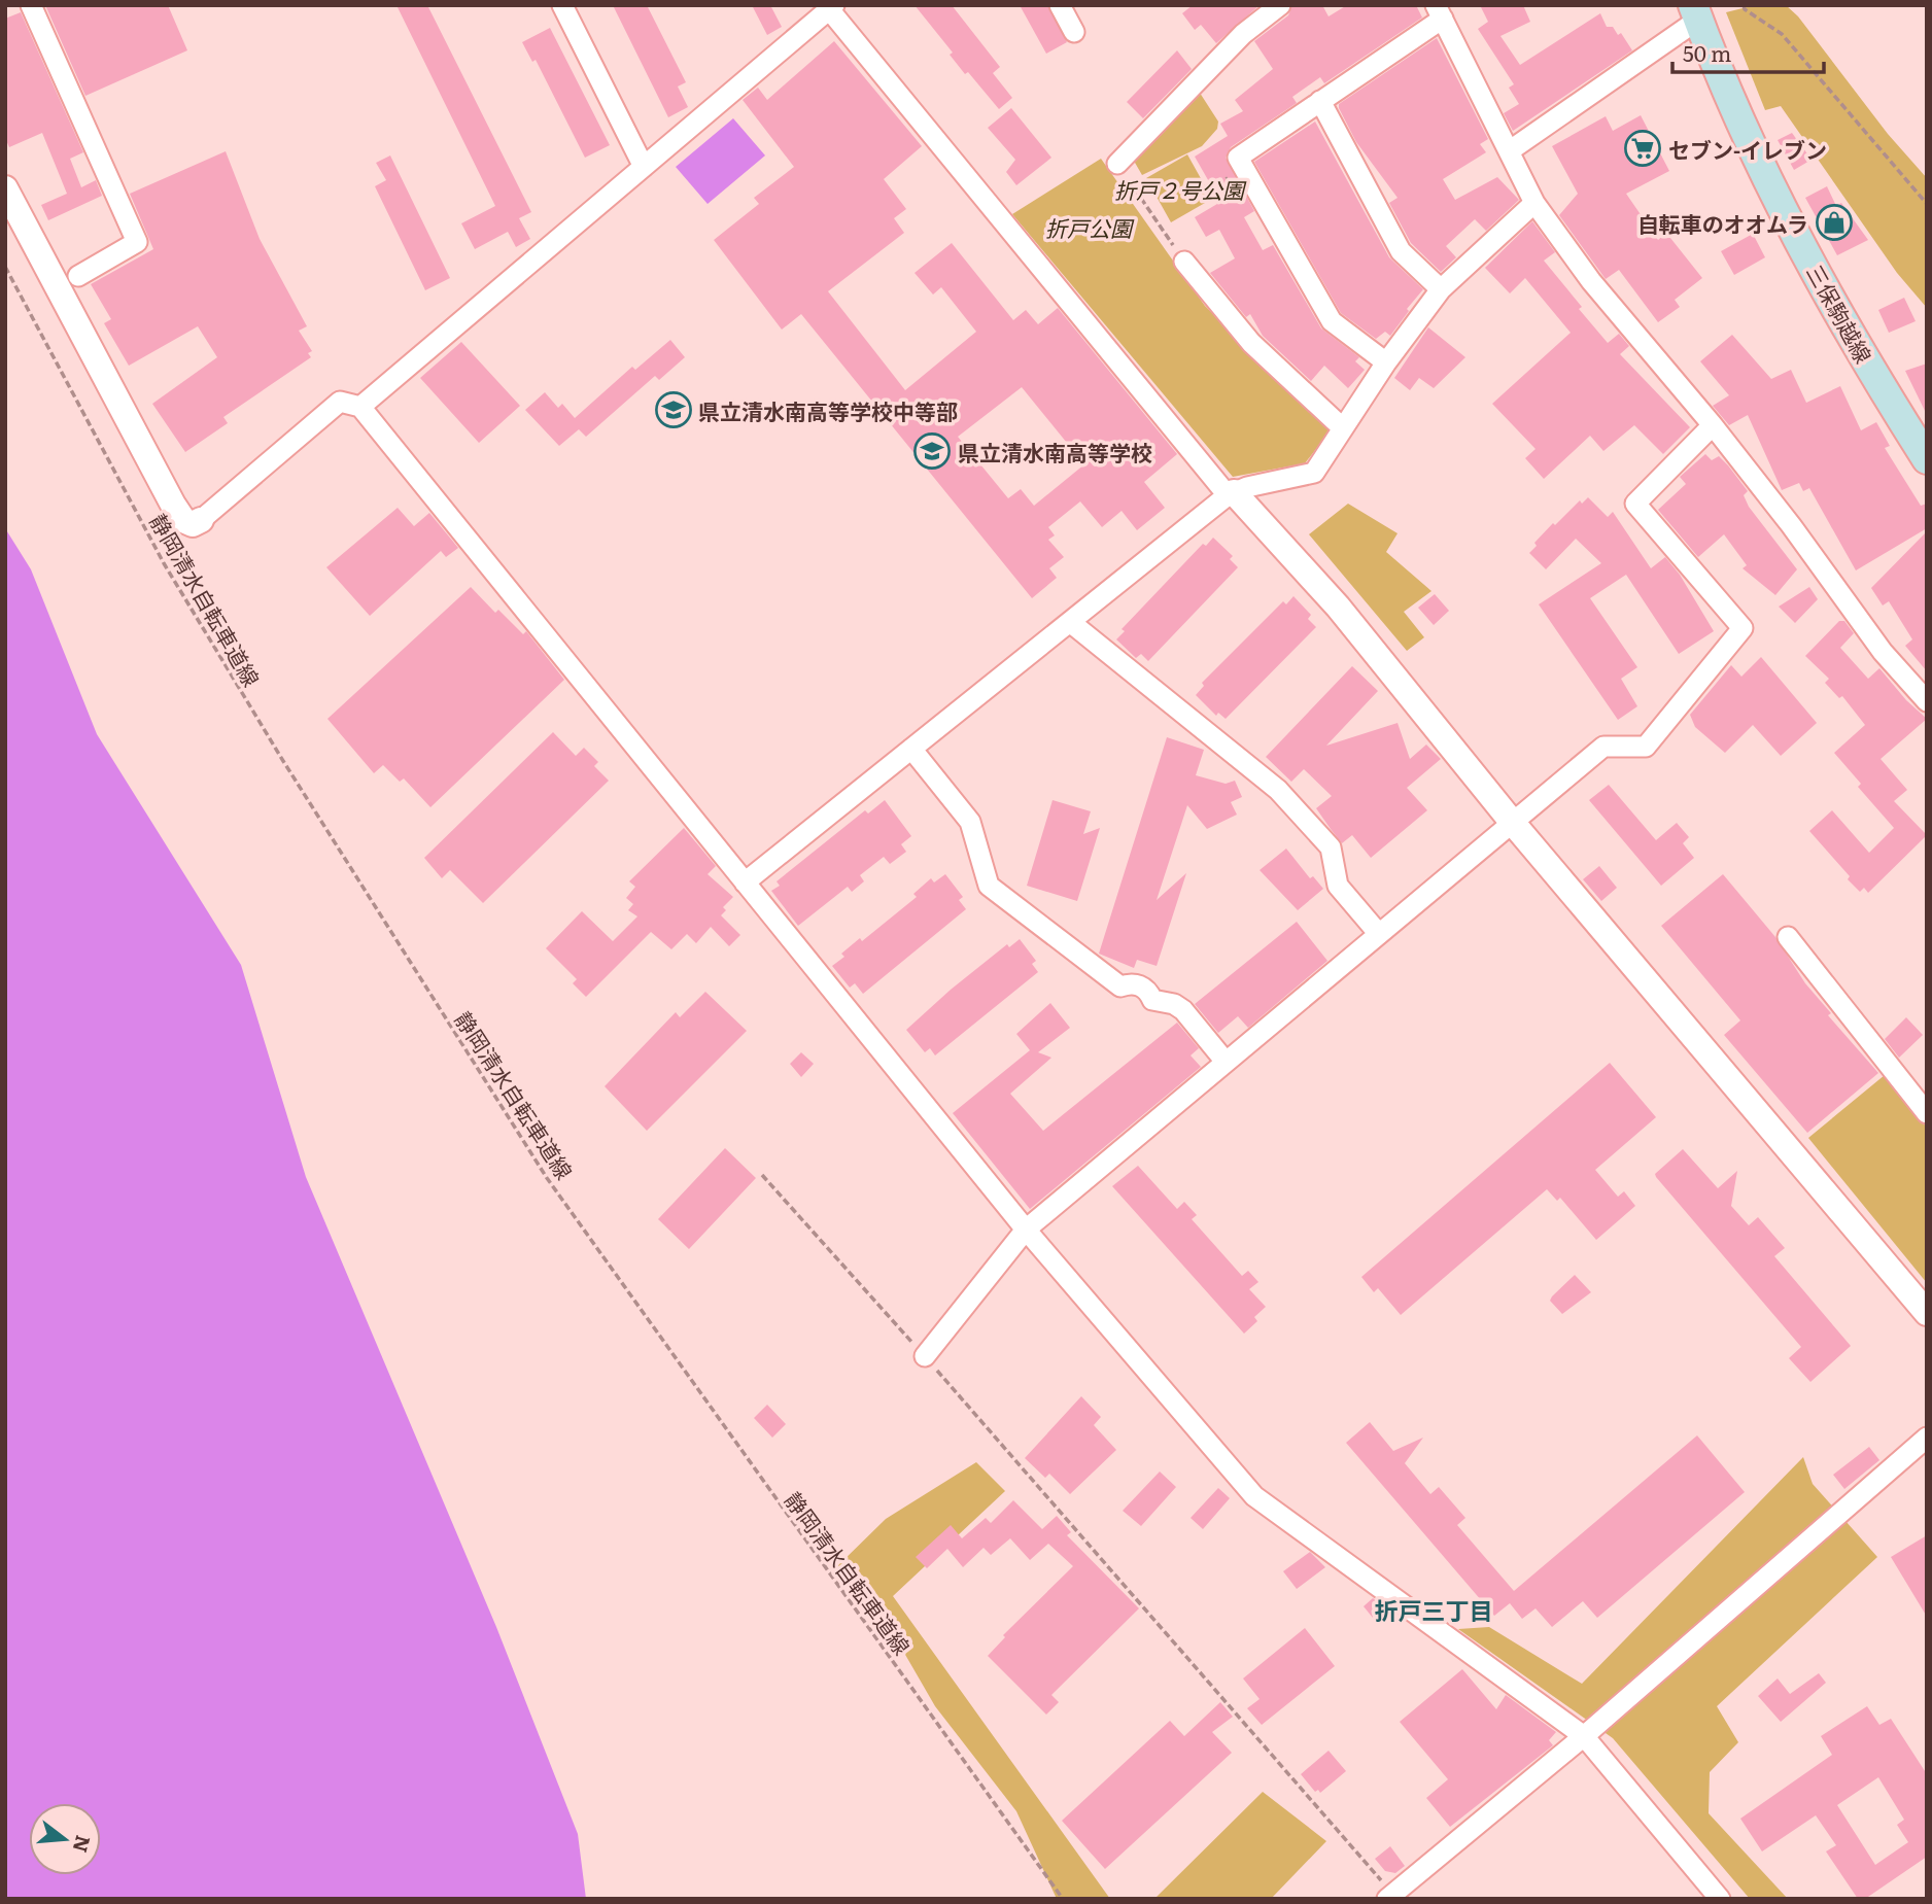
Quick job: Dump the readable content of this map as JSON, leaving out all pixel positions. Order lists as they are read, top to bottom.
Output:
{
  "streets": {
    "main road": ["三保駒越線"],
    "path": ["静岡清水自転車道線"]
  },
  "districts": ["折戸三丁目"],
  "parks": ["折戸２号公園", "折戸公園"],
  "places": {
    "supermarket": ["セブン-イレブン"],
    "shop": ["自転車のオオムラ"],
    "school or university": ["県立清水南高等学校中等部", "県立清水南高等学校"]
  },
  "scale_bar": "50 m",
  "north": "right"
}
